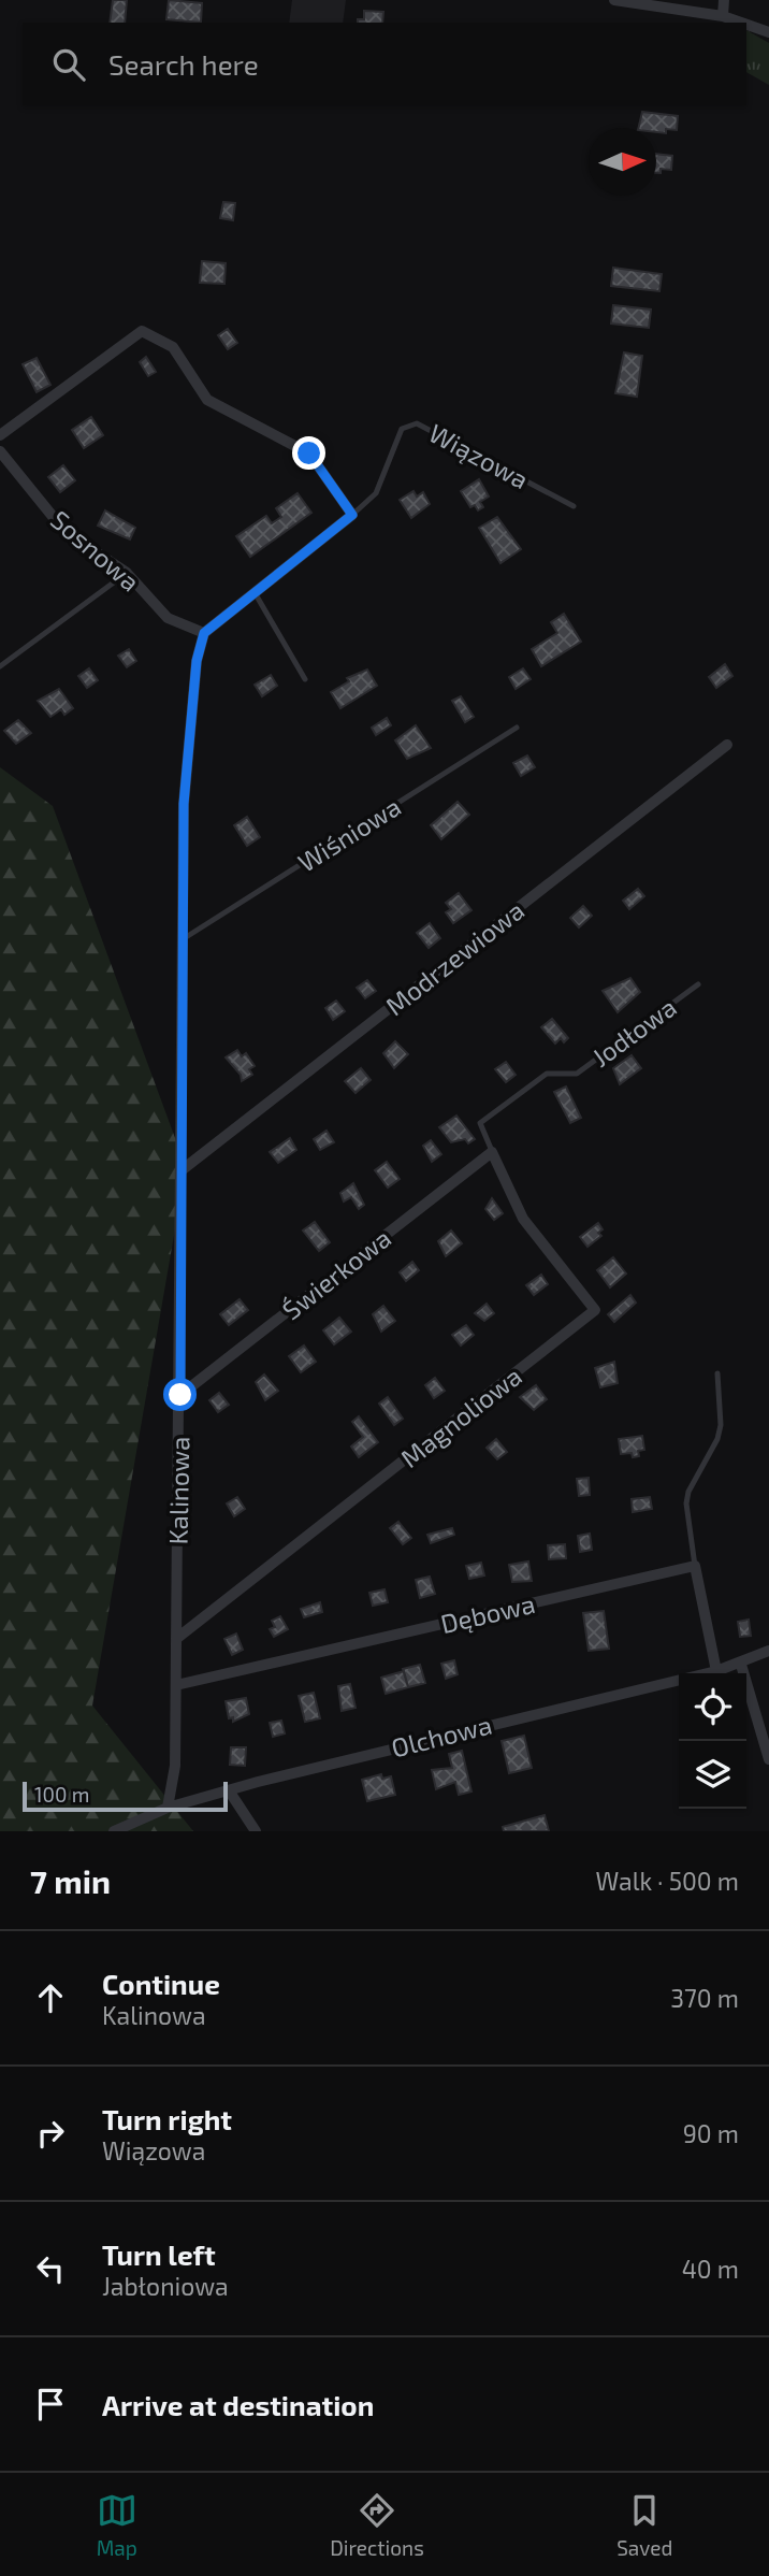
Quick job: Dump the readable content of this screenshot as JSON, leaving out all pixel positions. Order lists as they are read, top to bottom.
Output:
{
  "streets": {
    "street": [
      "Wiązowa",
      "Sosnowa",
      "Modrzewiowa",
      "Świerkowa",
      "Magnoliowa",
      "Kalinowa",
      "Dębowa",
      "Olchowa"
    ],
    "lane": ["Wiśniowa", "Jodłowa"]
  },
  "crossings": [
    ["Wiązowa", "Sosnowa"],
    ["Wiązowa", "Kalinowa"],
    ["Sosnowa", "Kalinowa"],
    ["Wiśniowa", "Kalinowa"],
    ["Modrzewiowa", "Kalinowa"],
    ["Jodłowa", "Świerkowa"],
    ["Jodłowa", "Magnoliowa"],
    ["Świerkowa", "Magnoliowa"],
    ["Świerkowa", "Kalinowa"],
    ["Magnoliowa", "Kalinowa"],
    ["Kalinowa", "Dębowa"],
    ["Kalinowa", "Olchowa"]
  ],
  "scale_bar": "100 m",
  "north": "right",
  "page": {
    "search": "Search here",
    "scale": "100 m",
    "heading": ["7 min", "Walk · 500 m"],
    "list": [
      ["Continue", "Kalinowa", "370 m"],
      ["Turn right", "Wiązowa", "90 m"],
      ["Turn left", "Jabłoniowa", "40 m"],
      "Arrive at destination"
    ],
    "nav": ["Map", "Directions", "Saved"]
  }
}
